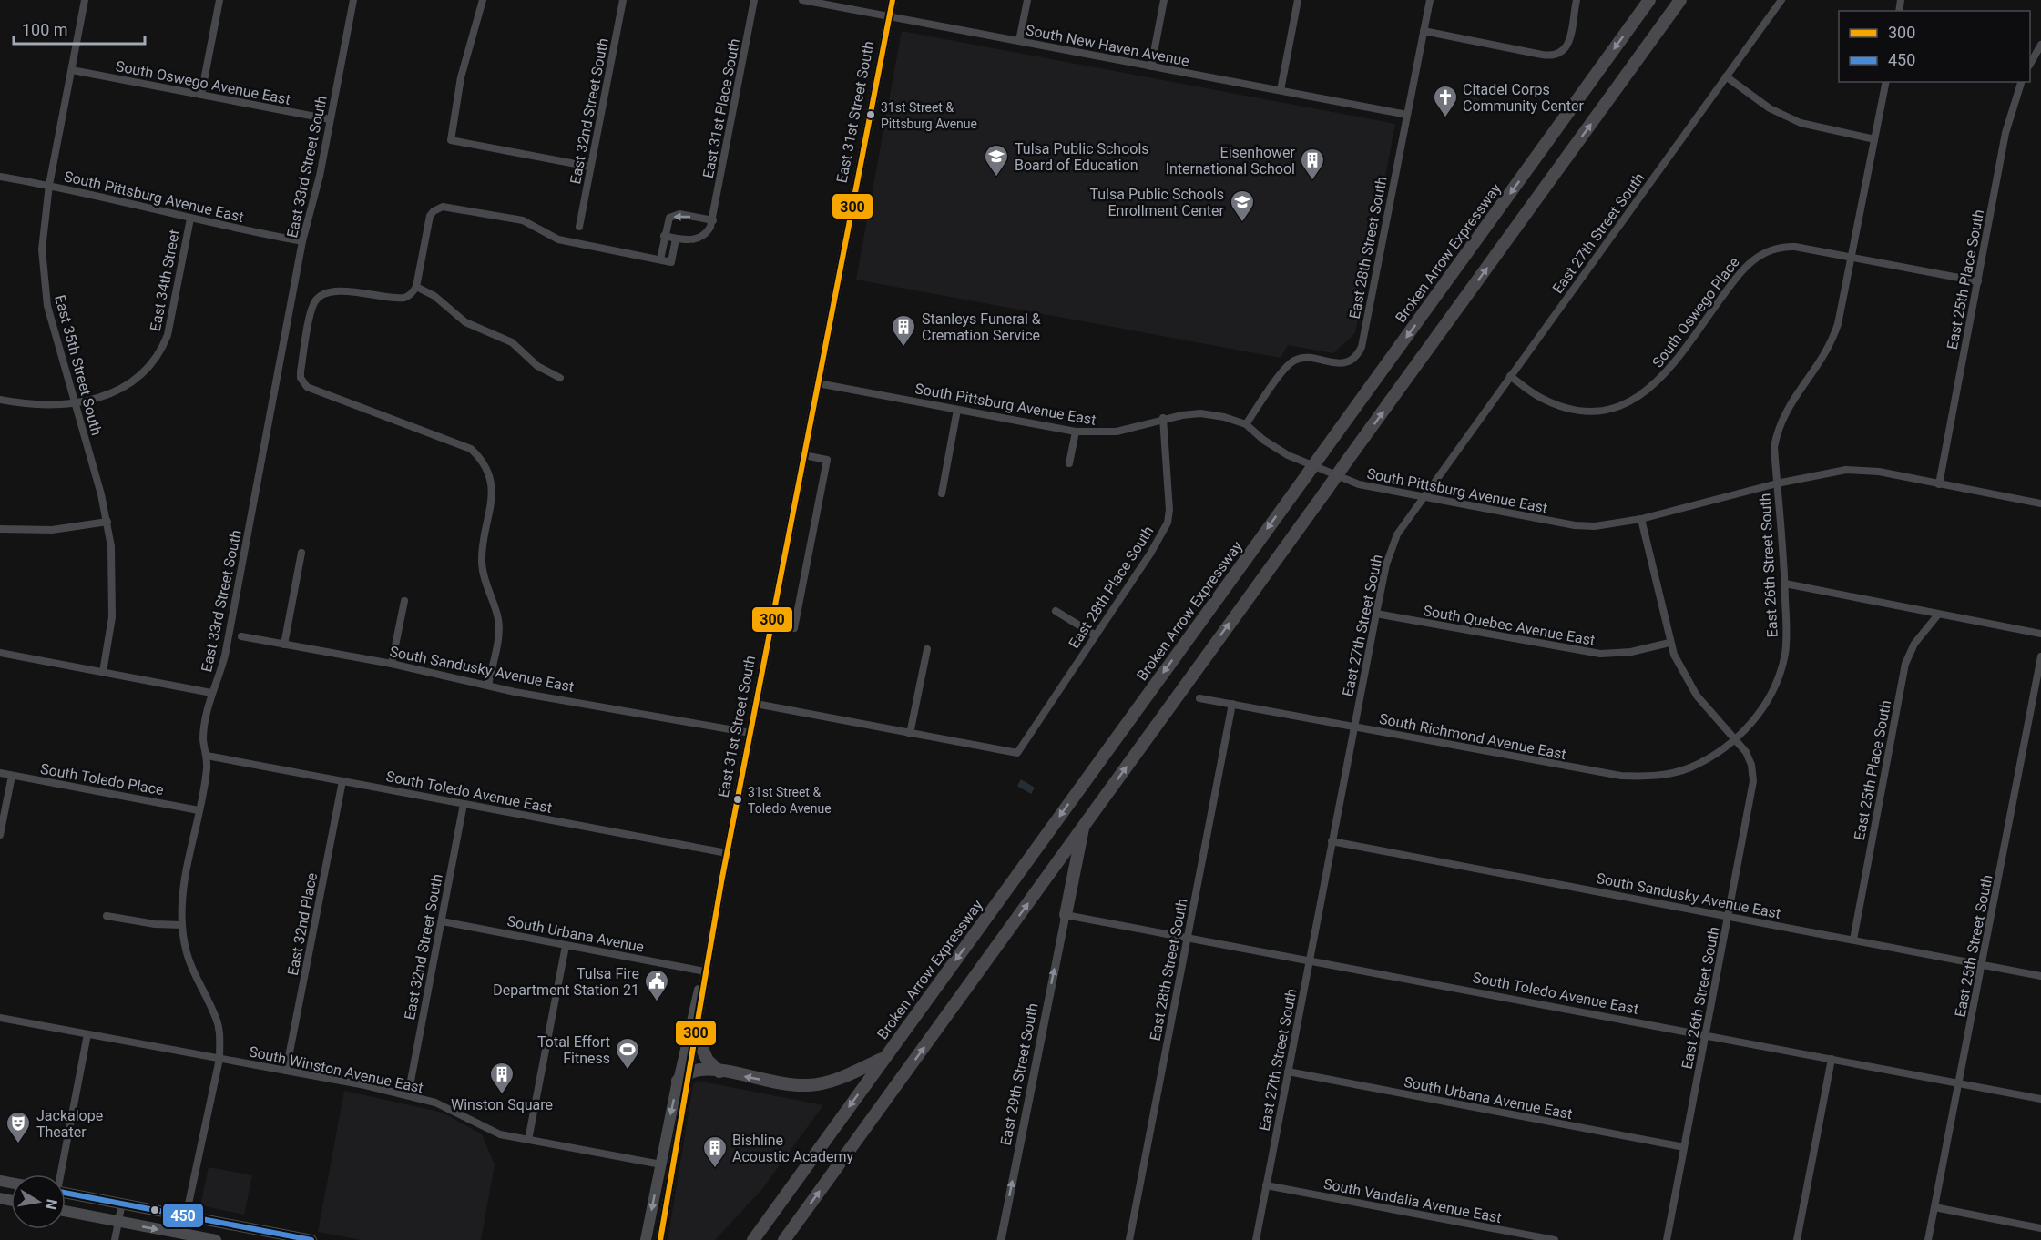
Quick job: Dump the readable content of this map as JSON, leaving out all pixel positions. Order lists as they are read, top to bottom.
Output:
{
  "streets": {
    "highway": ["Broken Arrow Expressway"],
    "main road": ["East 31st Street South"],
    "street": [
      "South New Haven Avenue",
      "South Oswego Avenue East",
      "East 31st Place South",
      "East 32nd Street South",
      "East 33rd Street South",
      "South Pittsburg Avenue East",
      "East 27th Street South",
      "East 28th Street South",
      "East 25th Place South",
      "East 34th Street",
      "South Oswego Place",
      "East 35th Street South",
      "East 26th Street South",
      "East 28th Place South",
      "South Quebec Avenue East",
      "South Sandusky Avenue East",
      "South Richmond Avenue East",
      "South Toledo Place",
      "South Toledo Avenue East",
      "East 32nd Place",
      "South Urbana Avenue",
      "East 25th Street South",
      "South Winston Avenue East",
      "East 29th Street South",
      "South Urbana Avenue East",
      "South Vandalia Avenue East"
    ]
  },
  "crossings": [
    ["South New Haven Avenue", "East 31st Street South"],
    ["South New Haven Avenue", "East 28th Street South"],
    ["South Oswego Avenue East", "East 33rd Street South"],
    ["South Oswego Avenue East", "East 35th Street South"],
    ["East 32nd Street South", "South Toledo Avenue East"],
    ["East 32nd Street South", "South Urbana Avenue"],
    ["East 32nd Street South", "South Winston Avenue East"],
    ["East 31st Street South", "South Pittsburg Avenue East"],
    ["East 31st Street South", "South Sandusky Avenue East"],
    ["East 31st Street South", "South Toledo Avenue East"],
    ["East 31st Street South", "South Urbana Avenue"],
    ["East 31st Street South", "South Winston Avenue East"],
    ["East 33rd Street South", "South Pittsburg Avenue East"],
    ["East 33rd Street South", "South Toledo Place"],
    ["East 33rd Street South", "South Toledo Avenue East"],
    ["East 33rd Street South", "South Winston Avenue East"],
    ["South Pittsburg Avenue East", "East 27th Street South"],
    ["South Pittsburg Avenue East", "East 28th Street South"],
    ["South Pittsburg Avenue East", "East 25th Place South"],
    ["South Pittsburg Avenue East", "East 34th Street"],
    ["South Pittsburg Avenue East", "East 35th Street South"],
    ["South Pittsburg Avenue East", "East 26th Street South"],
    ["South Pittsburg Avenue East", "East 28th Place South"],
    ["East 27th Street South", "South Oswego Place"],
    ["East 27th Street South", "South Quebec Avenue East"],
    ["East 27th Street South", "South Sandusky Avenue East"],
    ["East 27th Street South", "South Richmond Avenue East"],
    ["East 27th Street South", "South Toledo Avenue East"],
    ["East 27th Street South", "South Urbana Avenue East"],
    ["East 27th Street South", "South Vandalia Avenue East"],
    ["East 28th Street South", "South Richmond Avenue East"],
    ["East 28th Street South", "South Toledo Avenue East"],
    ["East 25th Place South", "South Oswego Place"],
    ["East 25th Place South", "South Sandusky Avenue East"],
    ["East 34th Street", "East 35th Street South"],
    ["South Oswego Place", "East 26th Street South"],
    ["East 26th Street South", "South Sandusky Avenue East"],
    ["East 26th Street South", "South Richmond Avenue East"],
    ["East 26th Street South", "South Toledo Avenue East"],
    ["East 26th Street South", "South Urbana Avenue East"],
    ["South Sandusky Avenue East", "East 25th Street South"],
    ["South Toledo Avenue East", "East 32nd Place"],
    ["South Toledo Avenue East", "East 25th Street South"],
    ["South Toledo Avenue East", "East 29th Street South"],
    ["East 32nd Place", "South Winston Avenue East"]
  ],
  "one_way": ["East 29th Street South"],
  "places": {
    "other": ["31st Street & Pittsburg Avenue", "31st Street & Toledo Avenue"],
    "church": ["Citadel Corps Community Center"],
    "school or university": ["Tulsa Public Schools Board of Education", "Tulsa Public Schools Enrollment Center"],
    "building": [
      "Eisenhower International School",
      "Stanleys Funeral & Cremation Service",
      "Winston Square",
      "Bishline Acoustic Academy"
    ],
    "public building": ["Tulsa Fire Department Station 21"],
    "sports": ["Total Effort Fitness"],
    "theatre": ["Jackalope Theater"]
  },
  "lines": ["transit line 300", "transit line 450"],
  "legend": ["300", "450"],
  "scale_bar": "100 m",
  "north": "right"
}
